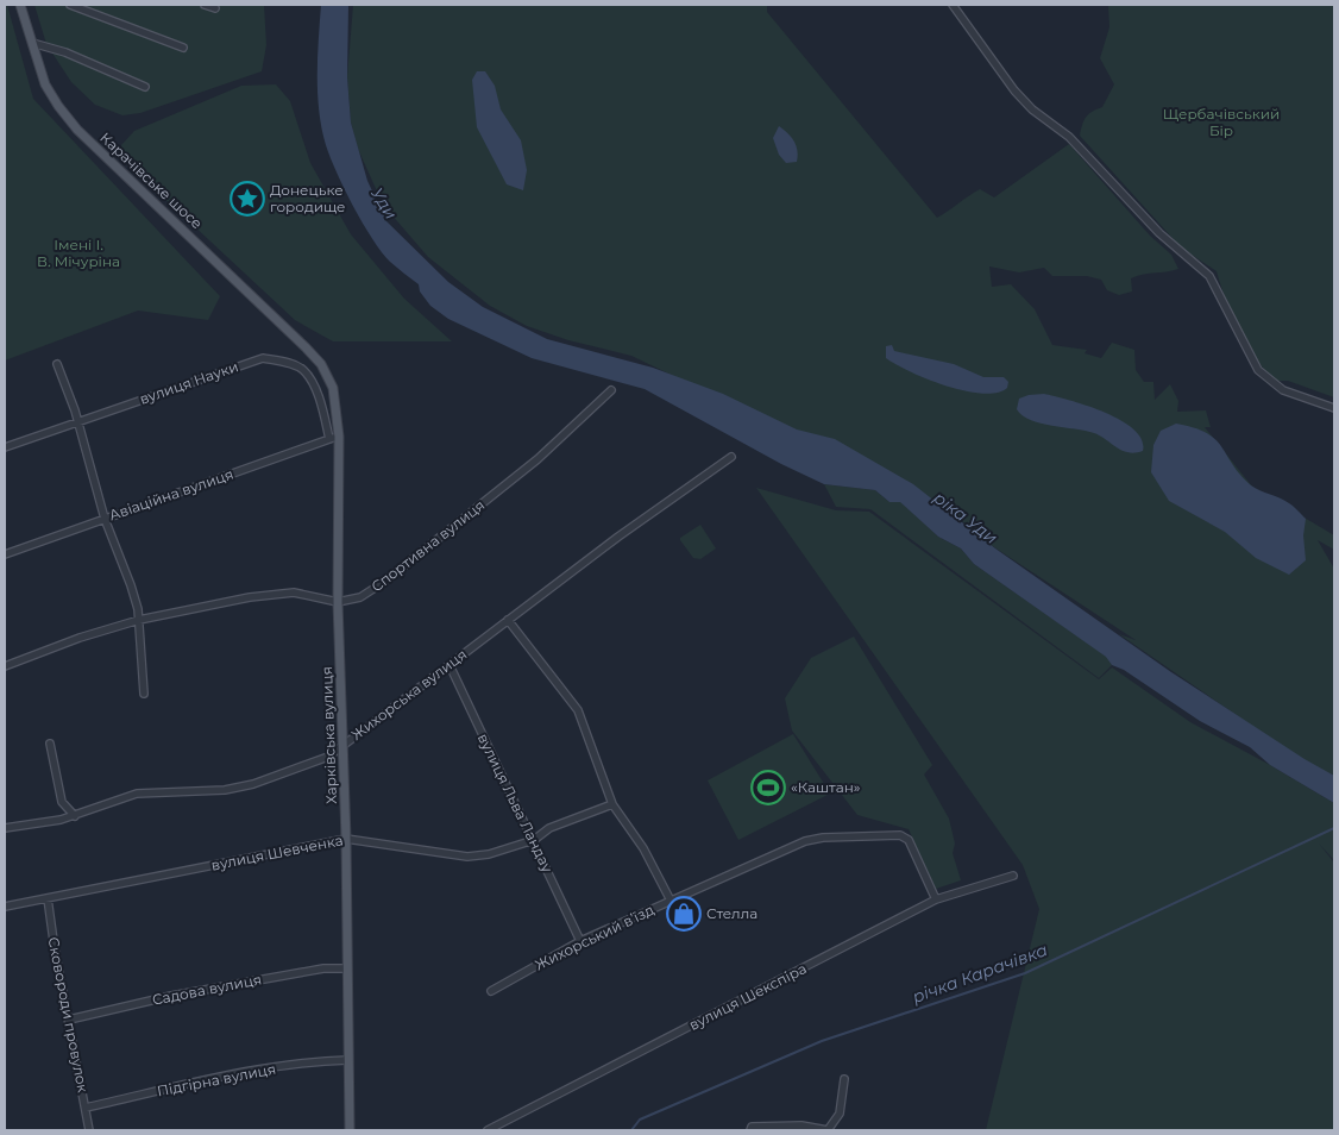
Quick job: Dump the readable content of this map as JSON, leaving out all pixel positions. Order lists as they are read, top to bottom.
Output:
{
  "streets": {
    "main road": ["Карачівське шосе", "Харківська вулиця"],
    "street": [
      "вулиця Науки",
      "Авіаційна вулиця",
      "Спортивна вулиця",
      "Жихорська вулиця",
      "вулиця Льва Ландау",
      "вулиця Шевченка",
      "Жихорський в’їзд",
      "Садова вулиця",
      "вулиця Шекспіра",
      "Сковороди провулок",
      "Підгірна вулиця"
    ]
  },
  "crossings": [
    ["Карачівське шосе", "Харківська вулиця"],
    ["вулиця Науки", "Авіаційна вулиця"],
    ["Авіаційна вулиця", "Харківська вулиця"],
    ["Спортивна вулиця", "Харківська вулиця"],
    ["Жихорська вулиця", "Харківська вулиця"],
    ["Жихорська вулиця", "вулиця Льва Ландау"],
    ["Харківська вулиця", "вулиця Шевченка"],
    ["Харківська вулиця", "Садова вулиця"],
    ["Харківська вулиця", "Підгірна вулиця"],
    ["вулиця Льва Ландау", "вулиця Шевченка"],
    ["вулиця Льва Ландау", "Жихорський в’їзд"],
    ["вулиця Шевченка", "Сковороди провулок"],
    ["Жихорський в’їзд", "вулиця Шекспіра"],
    ["Садова вулиця", "Сковороди провулок"],
    ["Сковороди провулок", "Підгірна вулиця"]
  ],
  "water": ["Уди", "ріка Уди", "річка Карачівка"],
  "parks": ["Щербачівський Бір", "Імені І. В. Мічуріна"],
  "places": {
    "place": ["Донецьке городище"],
    "sports": ["«Каштан»"],
    "shop": ["Стелла"]
  }
}
